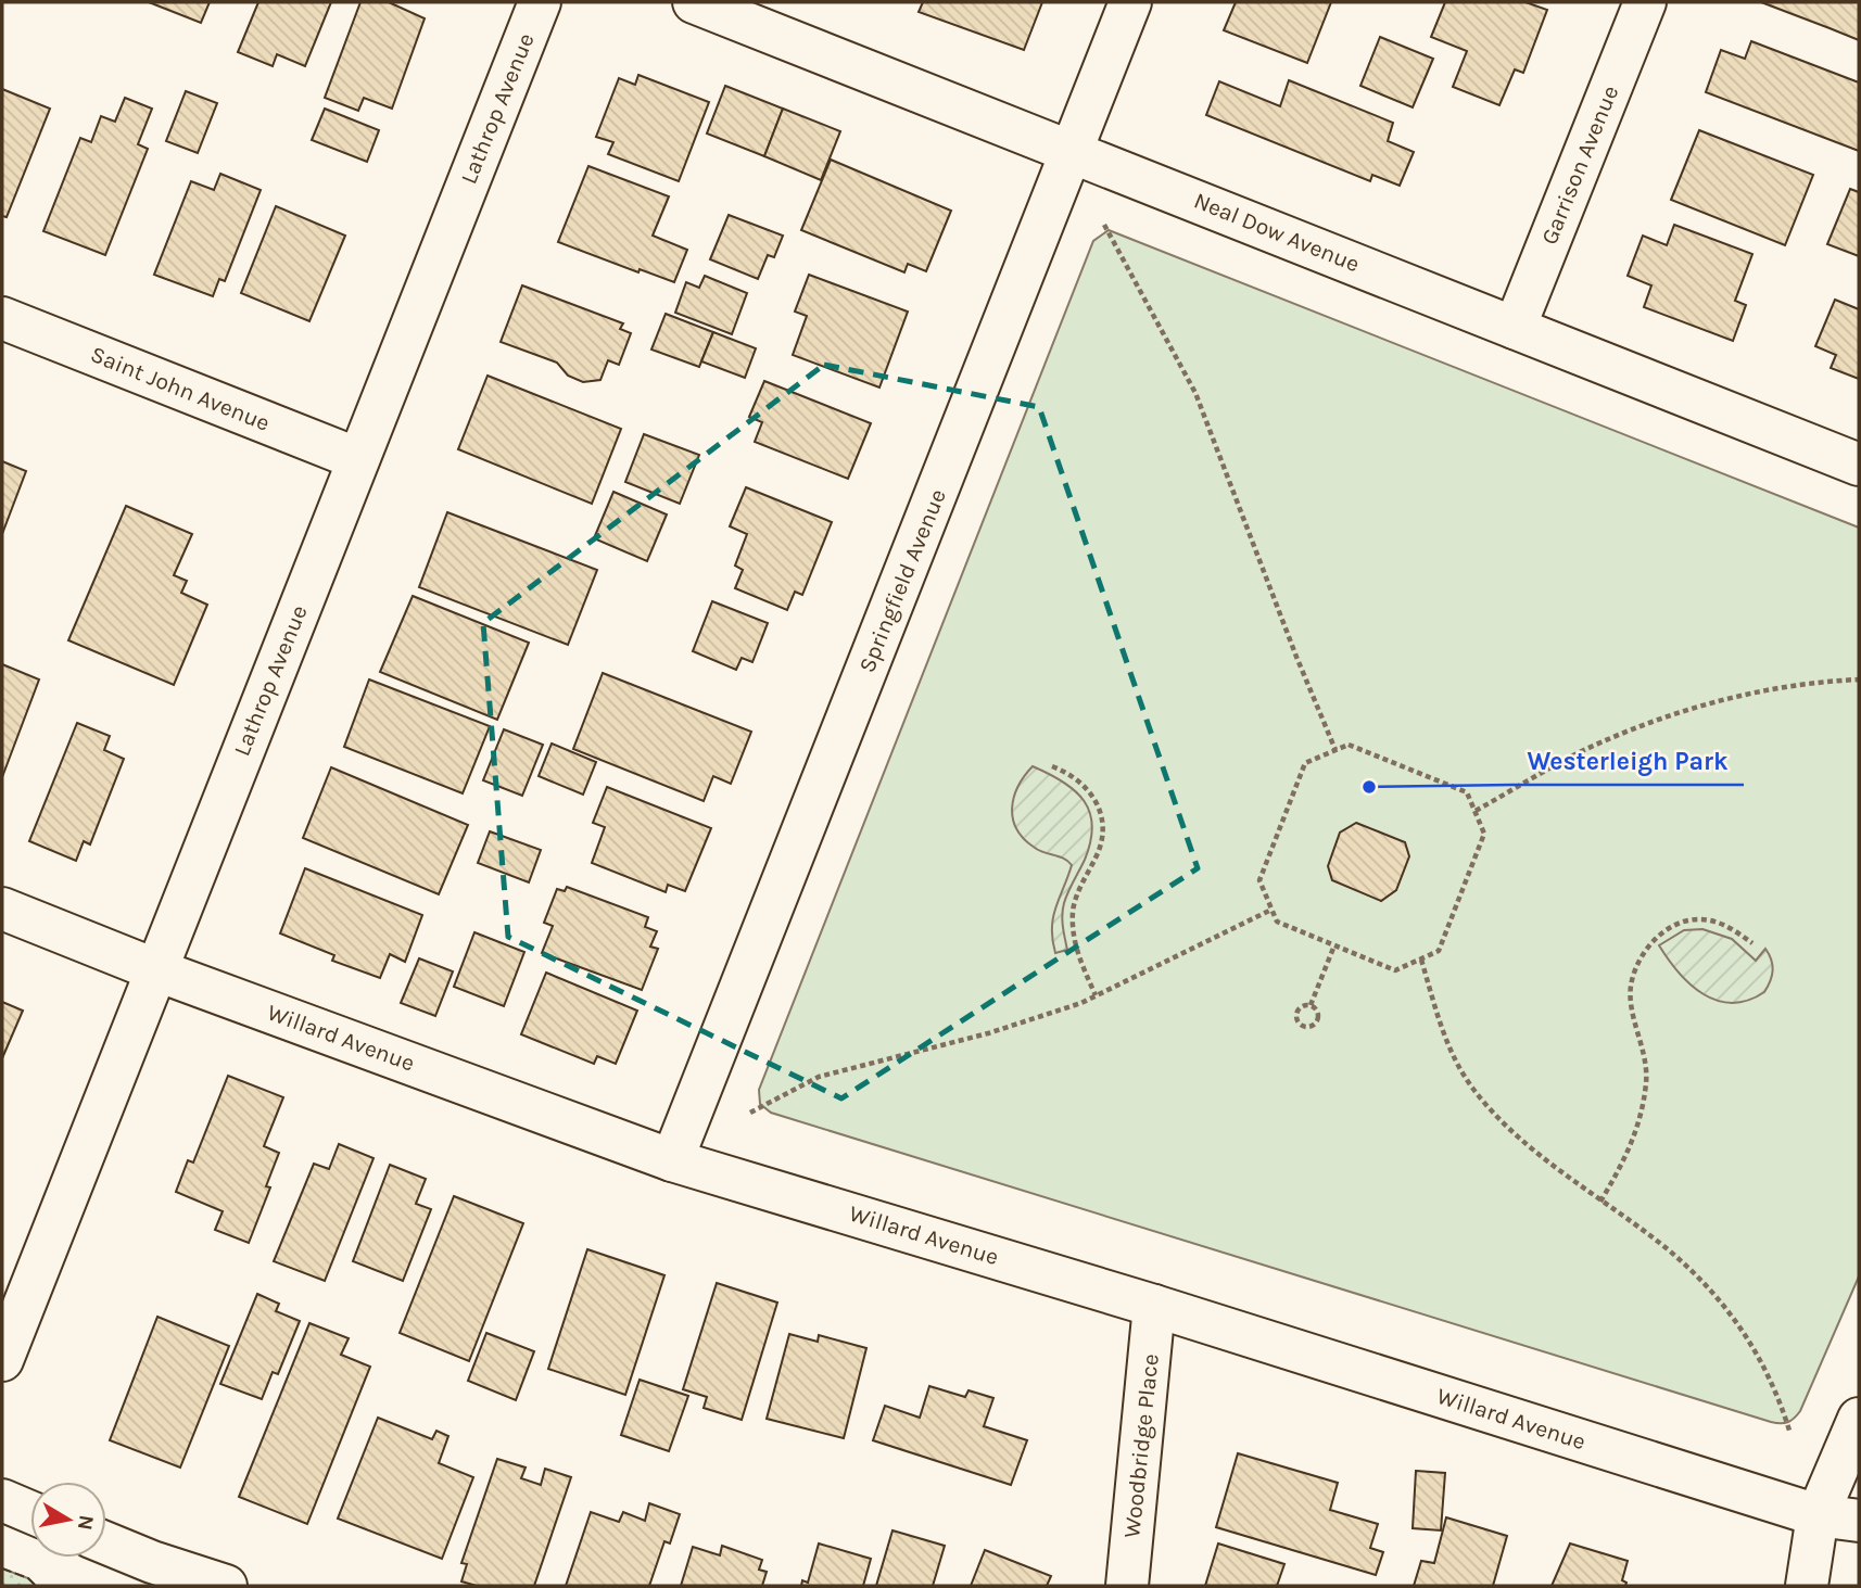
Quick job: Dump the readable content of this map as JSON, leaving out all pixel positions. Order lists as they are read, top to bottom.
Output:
{
  "streets": {
    "street": [
      "Lathrop Avenue",
      "Garrison Avenue",
      "Neal Dow Avenue",
      "Saint John Avenue",
      "Springfield Avenue",
      "Willard Avenue",
      "Woodbridge Place"
    ]
  },
  "crossings": [
    ["Lathrop Avenue", "Saint John Avenue"],
    ["Lathrop Avenue", "Willard Avenue"],
    ["Garrison Avenue", "Neal Dow Avenue"],
    ["Neal Dow Avenue", "Springfield Avenue"],
    ["Springfield Avenue", "Willard Avenue"],
    ["Willard Avenue", "Woodbridge Place"]
  ],
  "places": ["Westerleigh Park"],
  "north": "right"
}
